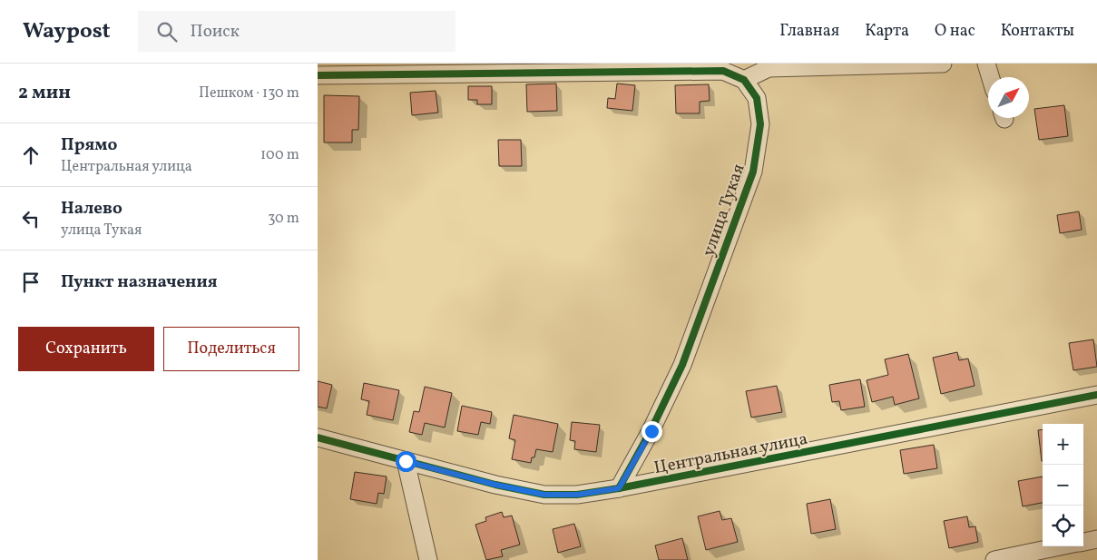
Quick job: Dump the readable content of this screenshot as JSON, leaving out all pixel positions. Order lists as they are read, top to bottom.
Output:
{
  "streets": {
    "street": ["улица Тукая", "Центральная улица"]
  },
  "crossings": [
    ["улица Тукая", "Центральная улица"]
  ],
  "north": "top right",
  "page": {
    "header": "Waypost",
    "search": "Поиск",
    "nav": [
      "Главная",
      "Карта",
      "О нас",
      "Контакты"
    ],
    "heading": ["2 мин", "Пешком · 130 m"],
    "list": [
      ["Прямо", "Центральная улица", "100 m"],
      ["Налево", "улица Тукая", "30 m"],
      "Пункт назначения"
    ],
    "buttons": ["Сохранить", "Поделиться"],
    "map_buttons": ["+", "−"]
  }
}
